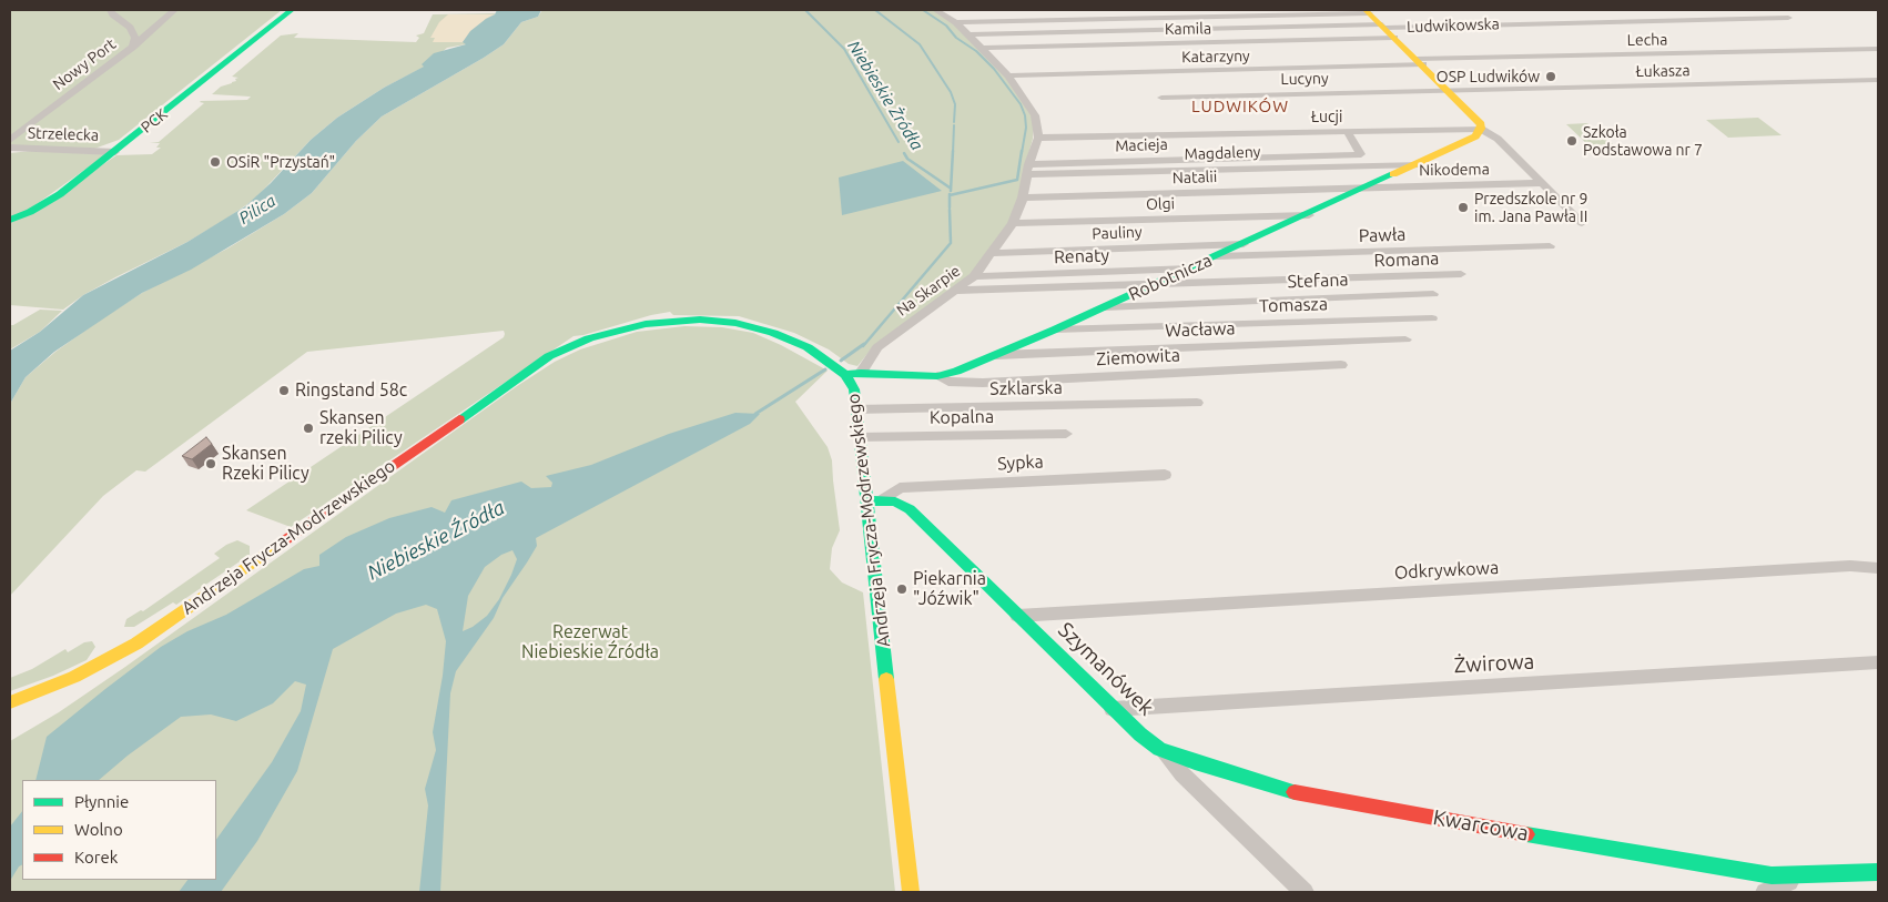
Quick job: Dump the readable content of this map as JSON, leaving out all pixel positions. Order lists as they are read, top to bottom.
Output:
{
  "streets": {
    "street": [
      "Ludwikowska",
      "Kamila",
      "Lecha",
      "Katarzyny",
      "Nowy Port",
      "Łukasza",
      "Lucyny",
      "Łucji",
      "PCK",
      "Strzelecka",
      "Macieja",
      "Magdaleny",
      "Nikodema",
      "Natalii",
      "Olgi",
      "Pauliny",
      "Pawła",
      "Renaty",
      "Romana",
      "Robotnicza",
      "Stefana",
      "Na Skarpie",
      "Tomasza",
      "Wacława",
      "Ziemowita",
      "Szklarska",
      "Kopalna",
      "Sypka",
      "Andrzeja Frycza-Modrzewskiego",
      "Odkrywkowa",
      "Żwirowa",
      "Szymanówek",
      "Kwarcowa"
    ]
  },
  "crossings": [
    ["Ludwikowska", "Kamila"],
    ["Ludwikowska", "Lecha"],
    ["Ludwikowska", "Katarzyny"],
    ["Ludwikowska", "Łukasza"],
    ["Ludwikowska", "Lucyny"],
    ["Ludwikowska", "Łucji"],
    ["Ludwikowska", "Nikodema"],
    ["Ludwikowska", "Robotnicza"],
    ["Lecha", "Katarzyny"],
    ["Łukasza", "Lucyny"],
    ["Łucji", "Macieja"],
    ["Łucji", "Robotnicza"],
    ["Łucji", "Na Skarpie"],
    ["PCK", "Strzelecka"],
    ["Macieja", "Magdaleny"],
    ["Macieja", "Na Skarpie"],
    ["Magdaleny", "Robotnicza"],
    ["Magdaleny", "Na Skarpie"],
    ["Nikodema", "Natalii"],
    ["Nikodema", "Robotnicza"],
    ["Natalii", "Robotnicza"],
    ["Natalii", "Na Skarpie"],
    ["Olgi", "Robotnicza"],
    ["Olgi", "Na Skarpie"],
    ["Pauliny", "Robotnicza"],
    ["Pauliny", "Na Skarpie"],
    ["Pawła", "Robotnicza"],
    ["Renaty", "Robotnicza"],
    ["Renaty", "Na Skarpie"],
    ["Romana", "Robotnicza"],
    ["Romana", "Na Skarpie"],
    ["Robotnicza", "Stefana"],
    ["Robotnicza", "Na Skarpie"],
    ["Robotnicza", "Tomasza"],
    ["Robotnicza", "Wacława"],
    ["Robotnicza", "Ziemowita"],
    ["Robotnicza", "Andrzeja Frycza-Modrzewskiego"],
    ["Szklarska", "Andrzeja Frycza-Modrzewskiego"],
    ["Kopalna", "Andrzeja Frycza-Modrzewskiego"],
    ["Sypka", "Szymanówek"],
    ["Andrzeja Frycza-Modrzewskiego", "Szymanówek"],
    ["Odkrywkowa", "Szymanówek"],
    ["Żwirowa", "Szymanówek"],
    ["Szymanówek", "Kwarcowa"]
  ],
  "districts": ["LUDWIKÓW"],
  "water": ["Niebieskie Żródła", "Pilica", "Niebieskie Źródła"],
  "parks": ["Rezerwat Niebieskie Źródła"],
  "places": [
    "OSP Ludwików",
    "Szkoła Podstawowa nr 7",
    "OSiR \"Przystań\"",
    "Przedszkole nr 9 im. Jana Pawła II",
    "Ringstand 58c",
    "Skansen rzeki Pilicy",
    "Skansen Rzeki Pilicy",
    "Piekarnia \"Jóźwik\""
  ],
  "legend": ["Płynnie", "Wolno", "Korek"]
}
